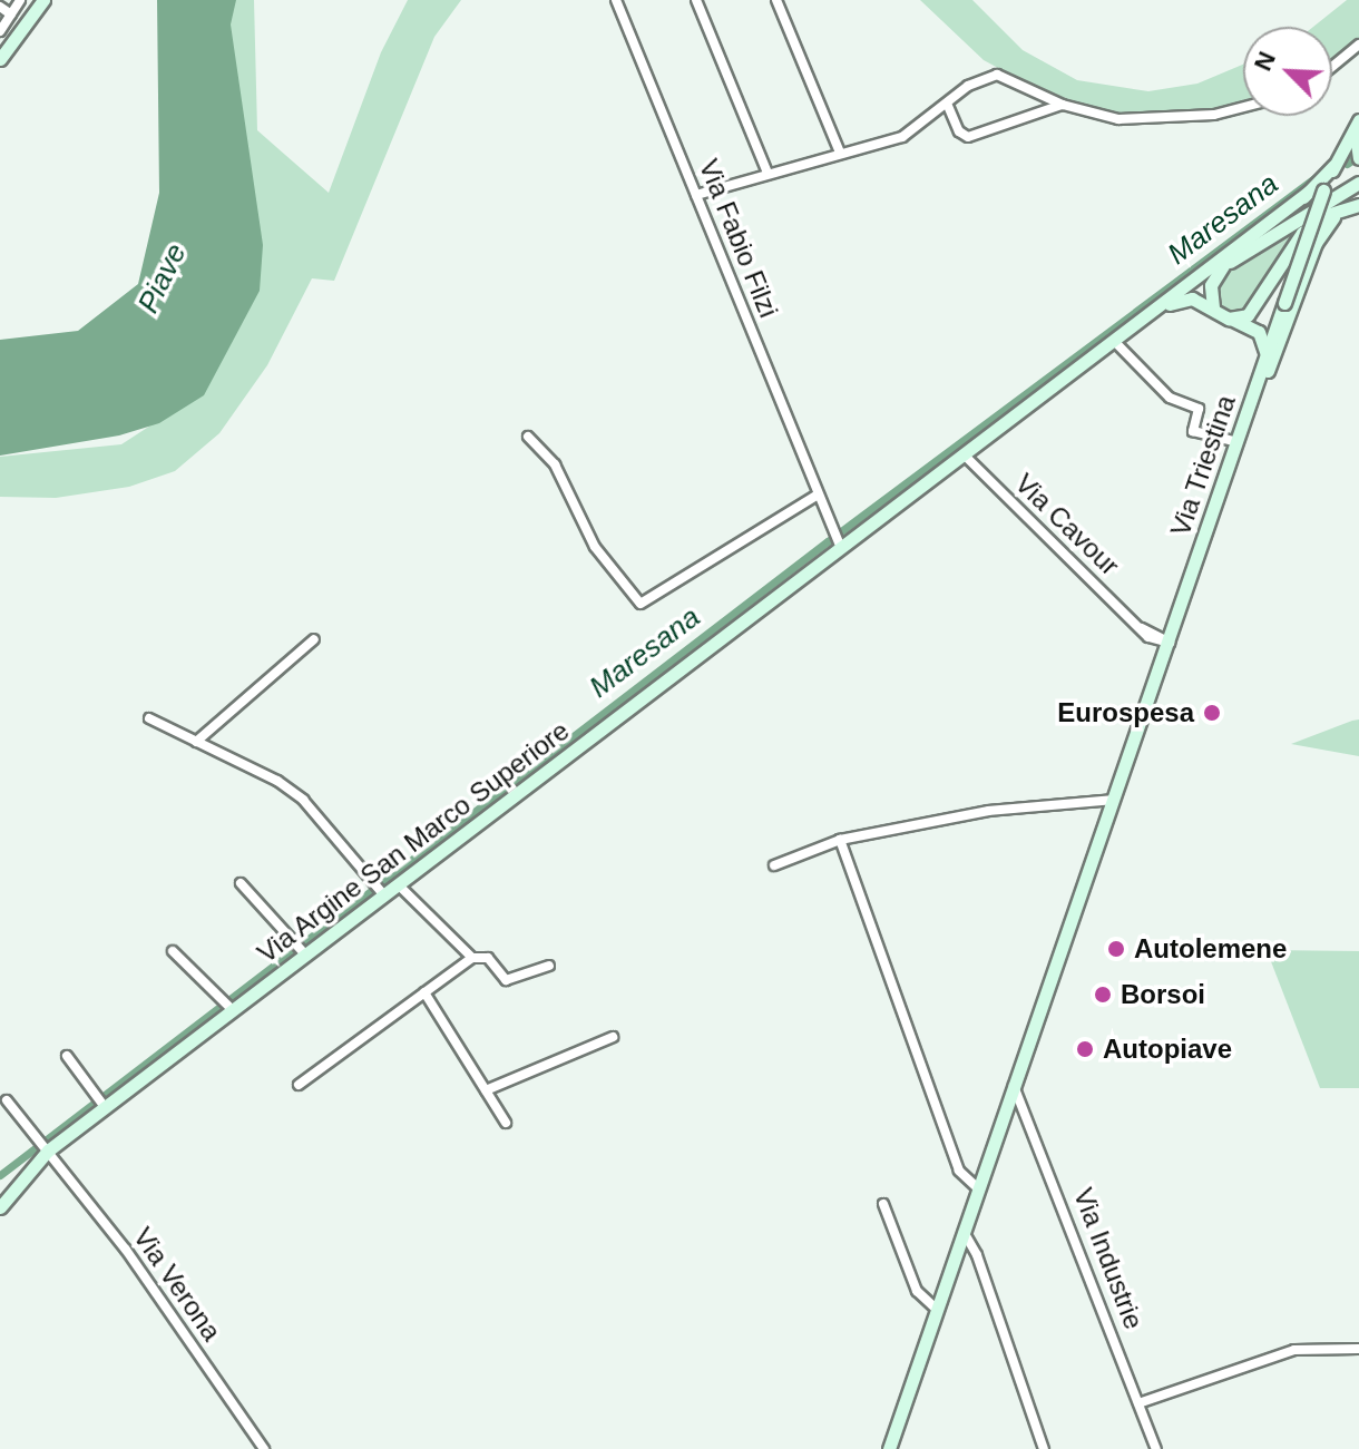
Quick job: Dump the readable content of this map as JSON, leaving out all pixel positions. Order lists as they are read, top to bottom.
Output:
{
  "streets": {
    "street": [
      "Via Fabio Filzi",
      "Via Triestina",
      "Via Cavour",
      "Via Argine San Marco Superiore",
      "Via Industrie",
      "Via Verona"
    ]
  },
  "crossings": [
    ["Via Fabio Filzi", "Via Argine San Marco Superiore"],
    ["Via Triestina", "Via Cavour"],
    ["Via Triestina", "Via Industrie"],
    ["Via Cavour", "Via Argine San Marco Superiore"],
    ["Via Argine San Marco Superiore", "Via Verona"]
  ],
  "water": ["Maresana", "Piave"],
  "places": [
    "Eurospesa",
    "Autolemene",
    "Borsoi",
    "Autopiave"
  ],
  "north": "top left"
}
